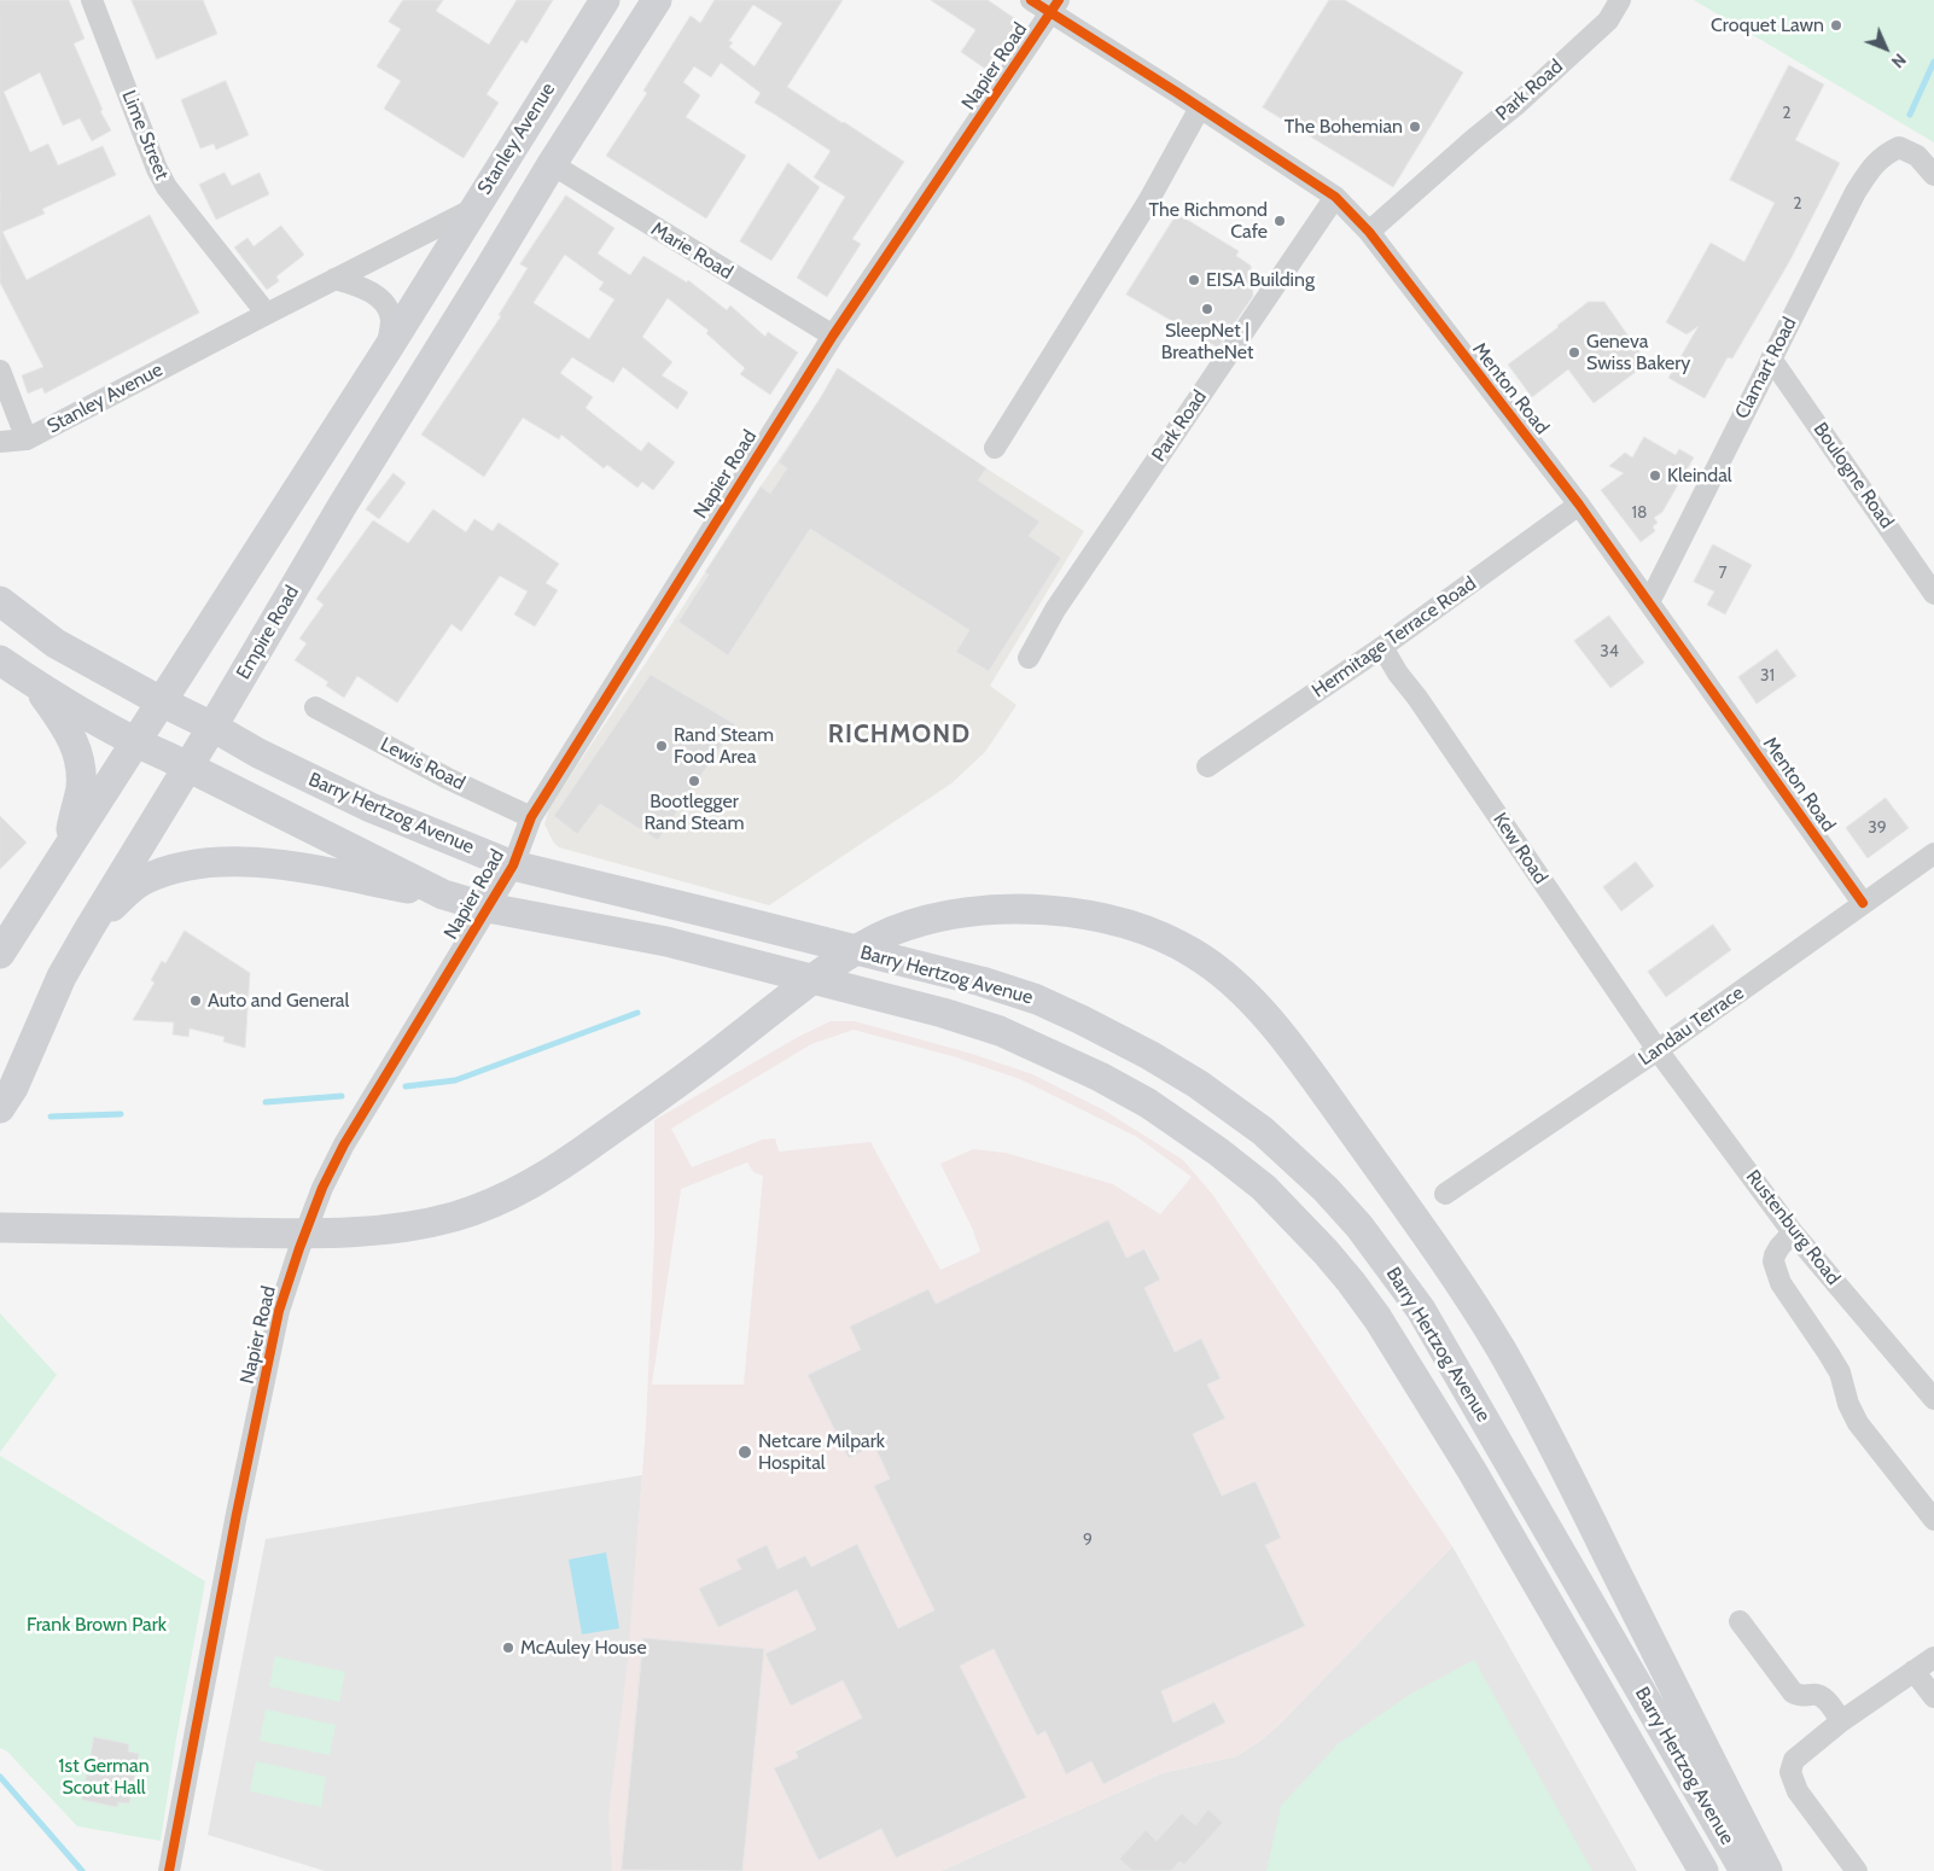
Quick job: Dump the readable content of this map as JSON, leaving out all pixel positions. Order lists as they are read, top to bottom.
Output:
{
  "streets": {
    "main road": ["Stanley Avenue", "Empire Road", "Barry Hertzog Avenue"],
    "street": [
      "Napier Road",
      "Park Road",
      "Lime Street",
      "Marie Road",
      "Clamart Road",
      "Menton Road",
      "Boulogne Road",
      "Hermitage Terrace Road",
      "Lewis Road",
      "Kew Road",
      "Landau Terrace",
      "Rustenburg Road"
    ]
  },
  "crossings": [
    ["Napier Road", "Marie Road"],
    ["Napier Road", "Menton Road"],
    ["Napier Road", "Lewis Road"],
    ["Napier Road", "Barry Hertzog Avenue"],
    ["Park Road", "Menton Road"],
    ["Lime Street", "Stanley Avenue"],
    ["Marie Road", "Empire Road"],
    ["Clamart Road", "Menton Road"],
    ["Clamart Road", "Boulogne Road"],
    ["Menton Road", "Hermitage Terrace Road"],
    ["Menton Road", "Landau Terrace"],
    ["Empire Road", "Barry Hertzog Avenue"],
    ["Hermitage Terrace Road", "Kew Road"],
    ["Kew Road", "Landau Terrace"],
    ["Kew Road", "Rustenburg Road"],
    ["Landau Terrace", "Rustenburg Road"]
  ],
  "districts": ["RICHMOND"],
  "parks": ["Frank Brown Park", "1st German Scout Hall"],
  "places": [
    "Croquet Lawn",
    "The Bohemian",
    "The Richmond Cafe",
    "EISA Building",
    "SleepNet | BreatheNet",
    "Geneva Swiss Bakery",
    "Kleindal",
    "Rand Steam Food Area",
    "Bootlegger Rand Steam",
    "Auto and General",
    "Netcare Milpark Hospital",
    "McAuley House"
  ],
  "house_numbers": [
    "2",
    "2",
    "18",
    "7",
    "34",
    "31",
    "39",
    "9"
  ],
  "north": "bottom right"
}
